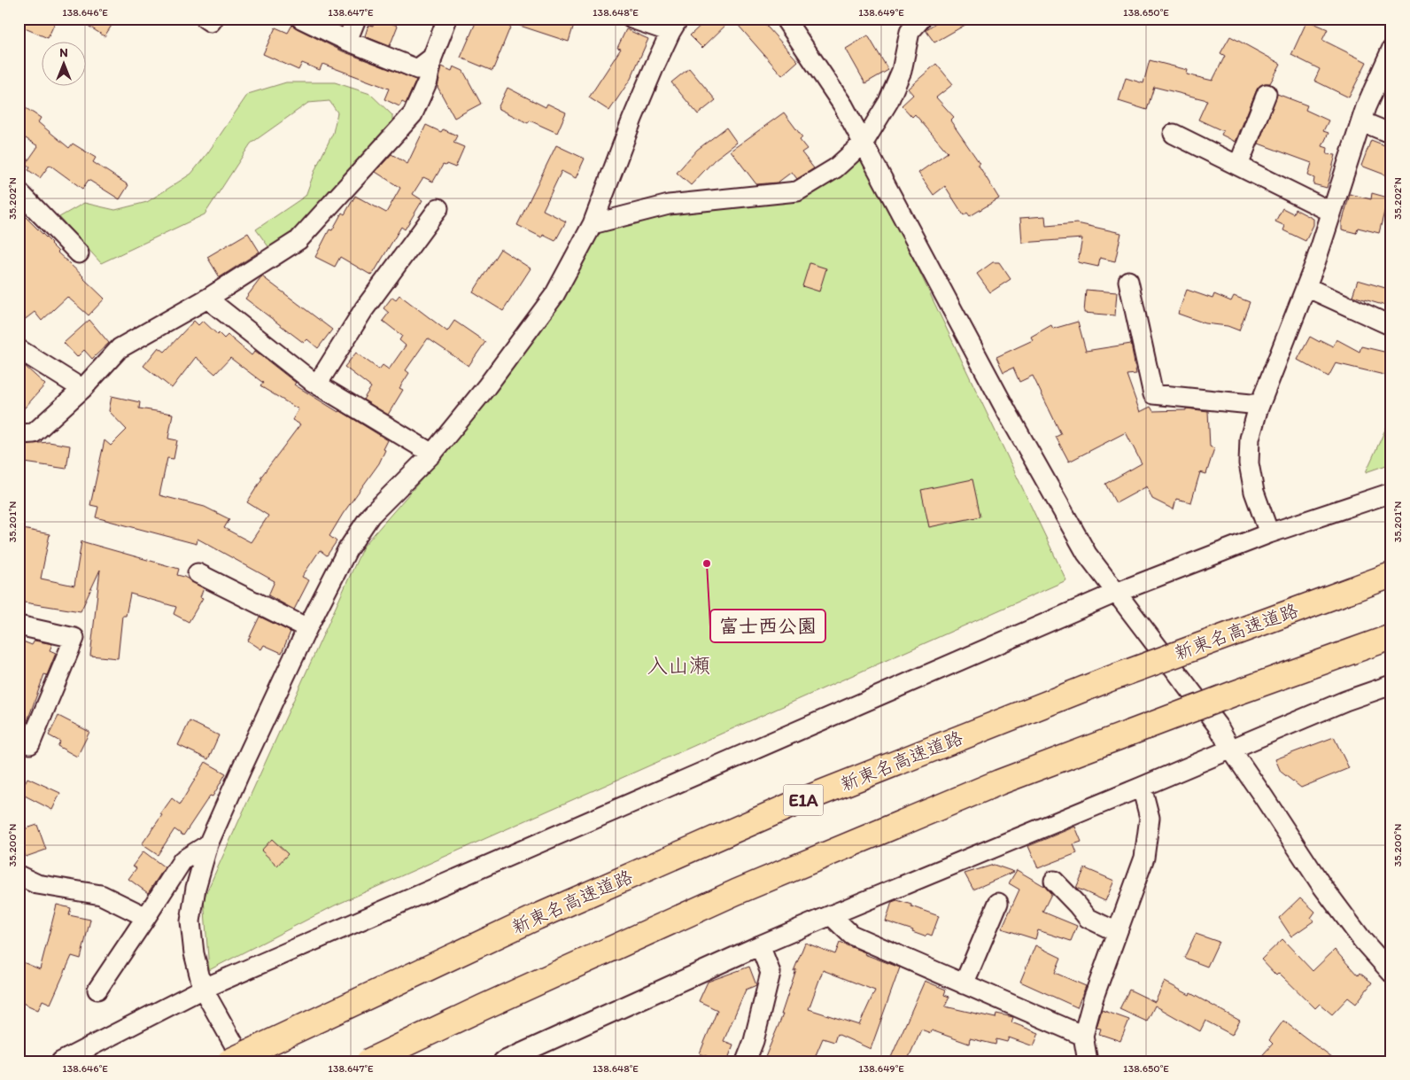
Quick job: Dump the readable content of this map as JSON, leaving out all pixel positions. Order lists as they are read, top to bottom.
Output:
{
  "streets": {
    "highway": ["新東名高速道路", "E1A"]
  },
  "districts": ["入山瀬"],
  "places": ["富士西公園"],
  "north": "top",
  "coordinates": [
    "138.646°E",
    "138.647°E",
    "138.648°E",
    "138.649°E",
    "138.650°E",
    "35.202°N",
    "35.201°N",
    "35.200°N"
  ]
}
